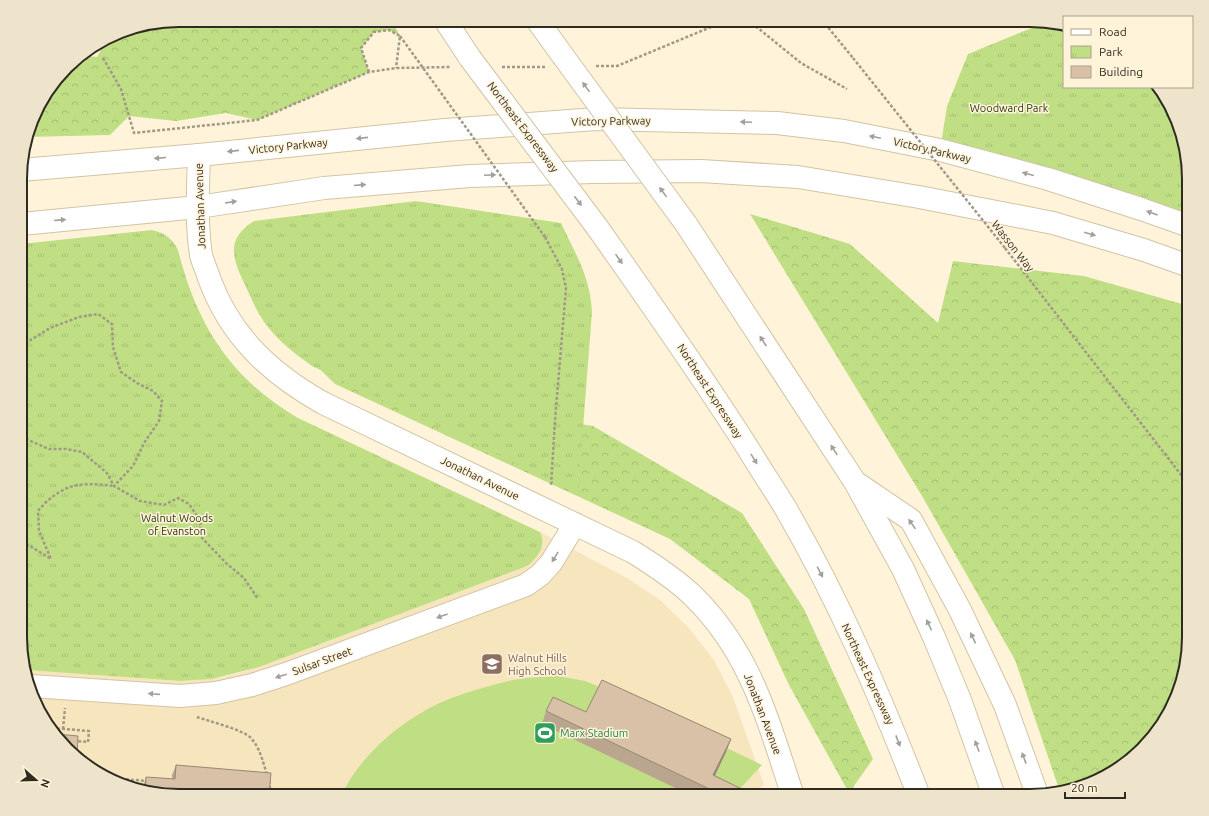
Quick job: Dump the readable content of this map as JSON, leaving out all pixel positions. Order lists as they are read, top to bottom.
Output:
{
  "streets": {
    "main road": [
      "Victory Parkway",
      "Northeast Expressway",
      "Jonathan Avenue",
      "Sulsar Street"
    ],
    "path": ["Wasson Way"]
  },
  "crossings": [
    ["Victory Parkway", "Jonathan Avenue"],
    ["Jonathan Avenue", "Sulsar Street"]
  ],
  "one_way": ["Sulsar Street"],
  "parks": ["Woodward Park", "Walnut Woods of Evanston"],
  "places": {
    "school or university": ["Walnut Hills High School"],
    "sports": ["Marx Stadium"]
  },
  "legend": ["Road", "Park", "Building"],
  "scale_bar": "20 m",
  "north": "right"
}
